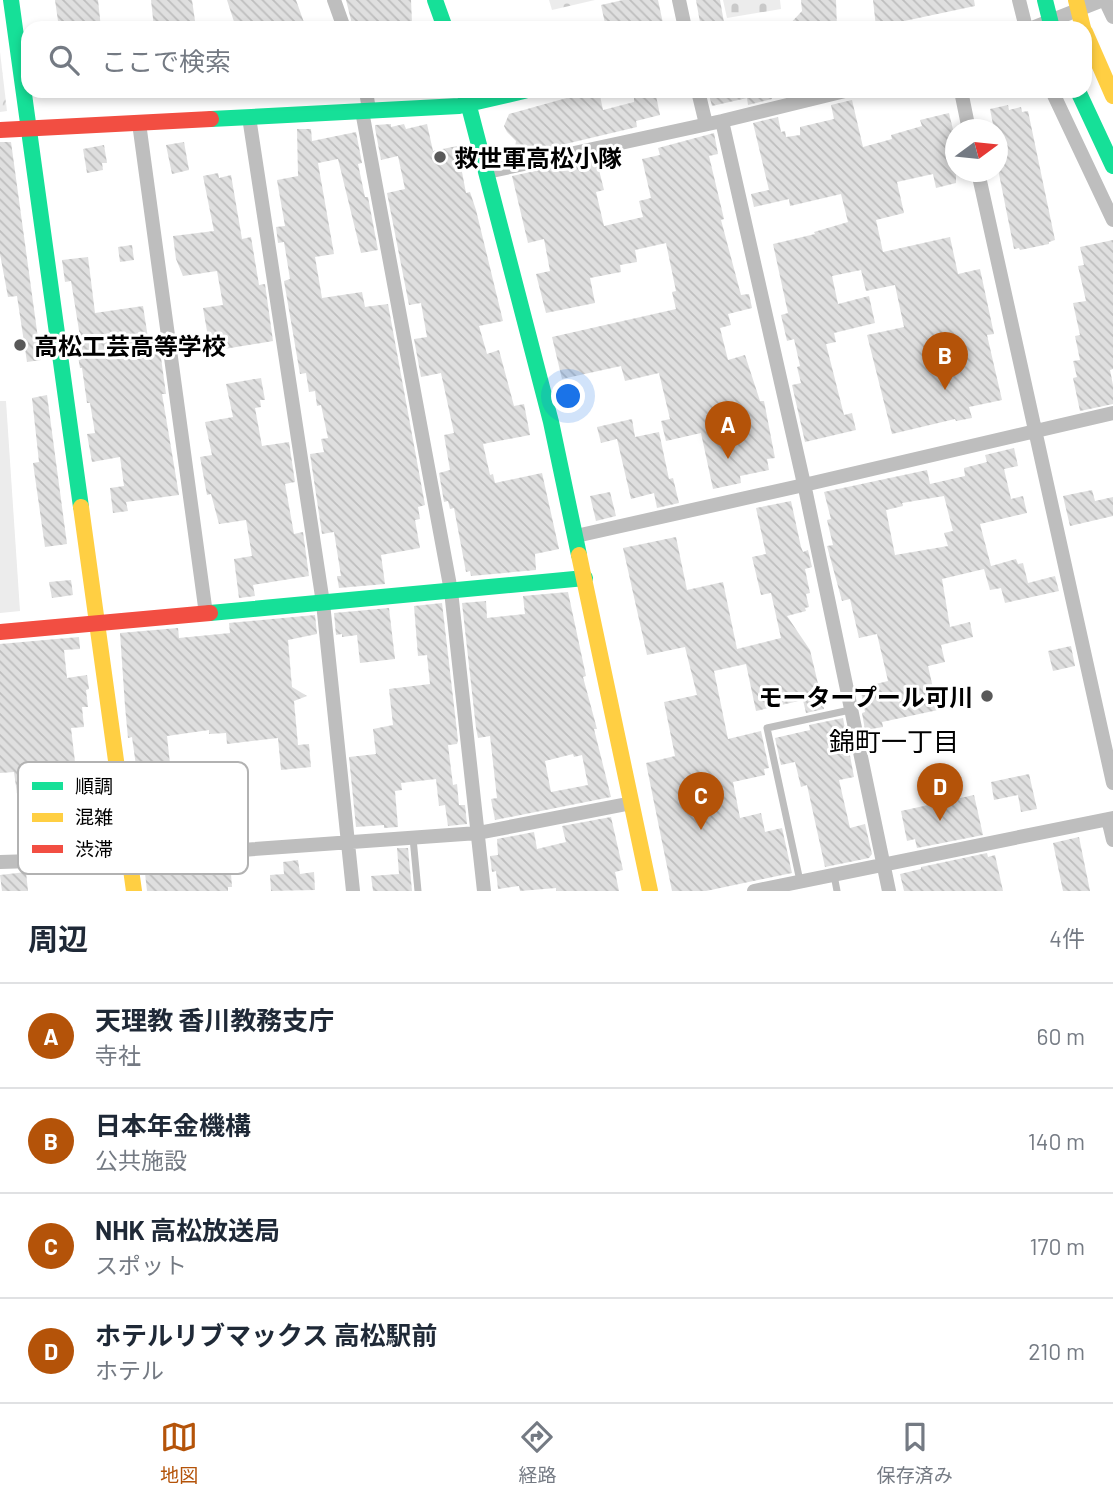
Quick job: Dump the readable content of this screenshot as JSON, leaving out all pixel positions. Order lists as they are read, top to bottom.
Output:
{
  "districts": ["錦町一丁目"],
  "places": ["救世軍高松小隊", "高松工芸高等学校", "モータープール可川"],
  "legend": ["順調", "混雑", "渋滞"],
  "north": "right",
  "page": {
    "search": "ここで検索",
    "pins": [
      "B",
      "A",
      "D",
      "C"
    ],
    "heading": ["周辺", "4件"],
    "list": [
      {
        "mark": "A",
        "name": "天理教 香川教務支庁",
        "note": "寺社",
        "value": "60 m"
      },
      {
        "mark": "B",
        "name": "日本年金機構",
        "note": "公共施設",
        "value": "140 m"
      },
      {
        "mark": "C",
        "name": "NHK 高松放送局",
        "note": "スポット",
        "value": "170 m"
      },
      {
        "mark": "D",
        "name": "ホテルリブマックス 高松駅前",
        "note": "ホテル",
        "value": "210 m"
      }
    ],
    "nav": ["地図", "経路", "保存済み"]
  }
}
